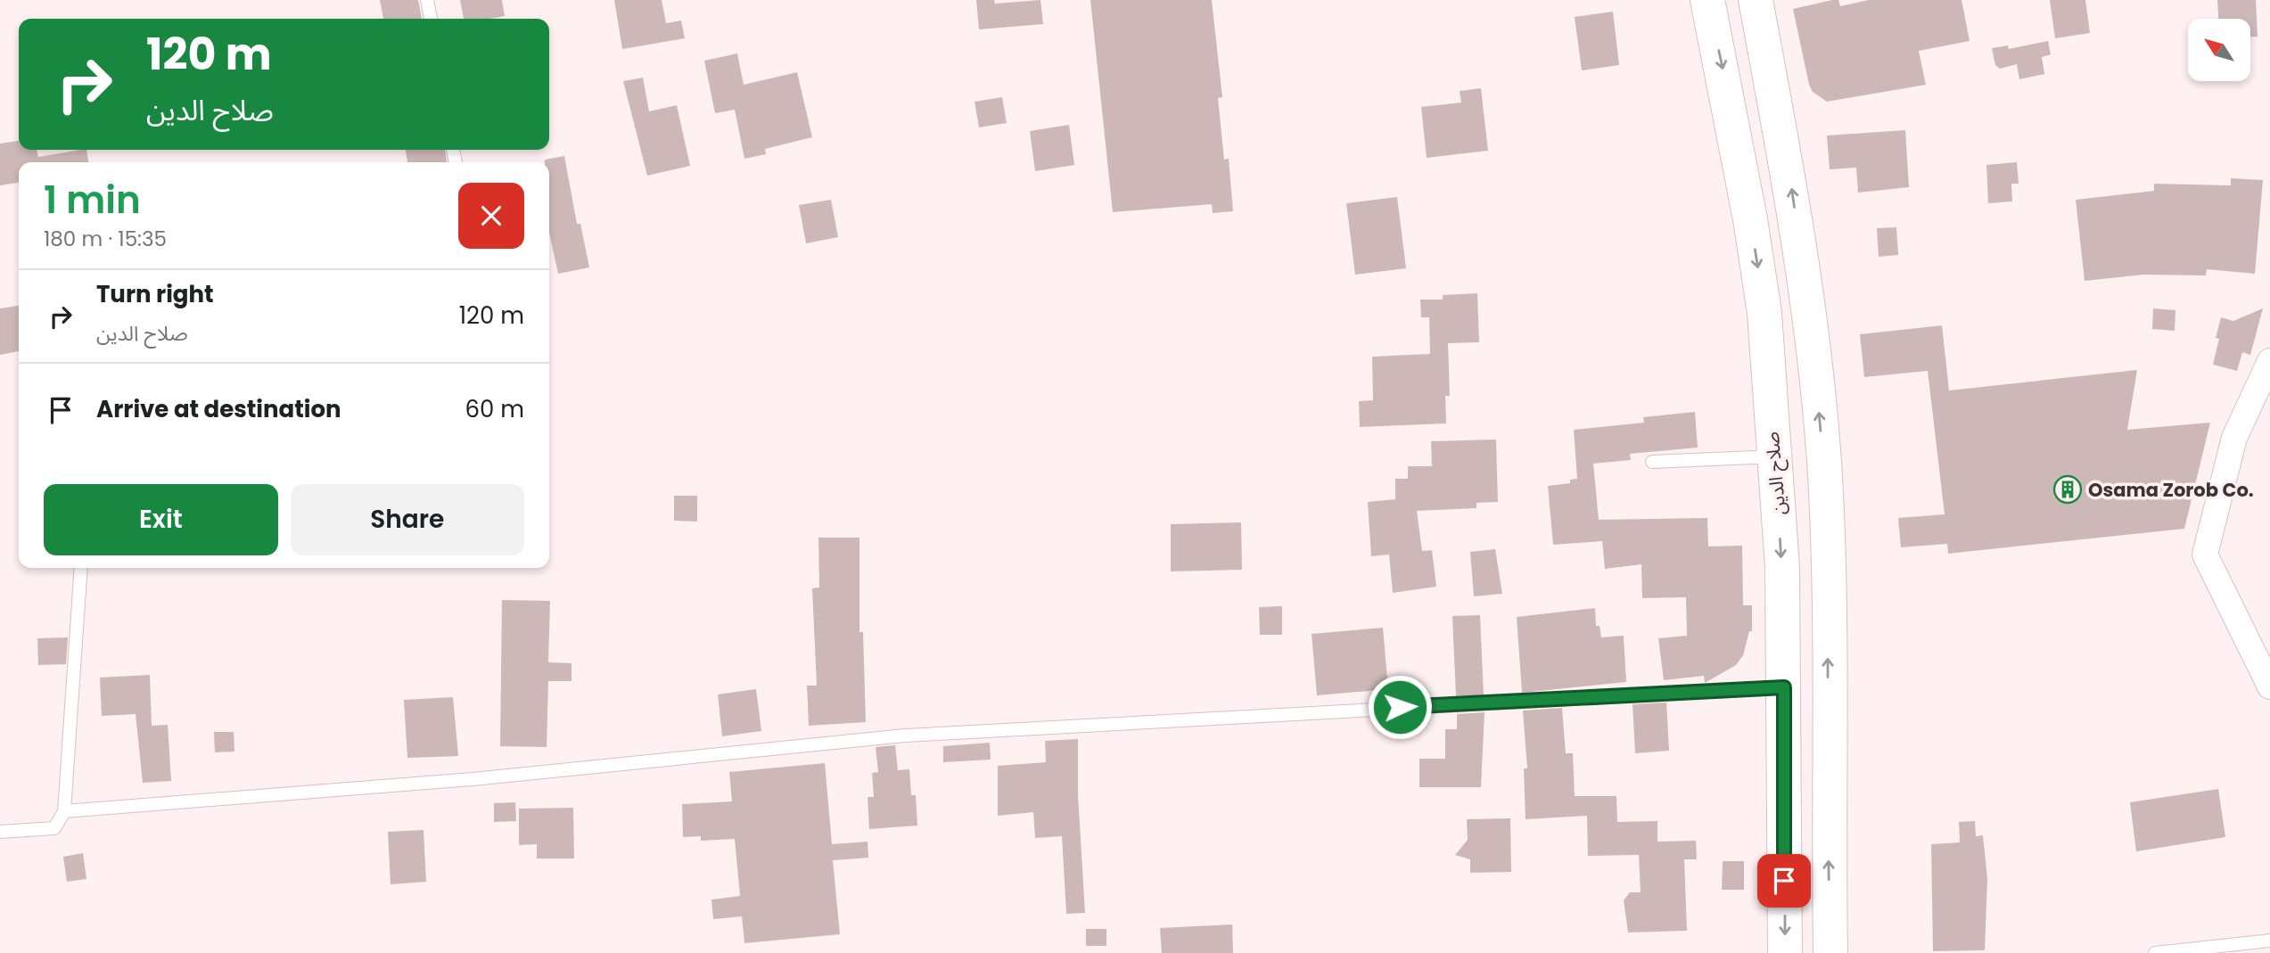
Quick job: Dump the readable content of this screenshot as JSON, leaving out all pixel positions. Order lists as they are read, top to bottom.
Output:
{
  "streets": {
    "highway": ["صلاح الدين"]
  },
  "places": {
    "building": ["Osama Zorob Co."]
  },
  "north": "top left",
  "page": {
    "turn": ["120 m", "صلاح الدين"],
    "heading": ["1 min", "180 m · 15:35"],
    "list": [
      {
        "name": "Turn right",
        "note": "صلاح الدين",
        "value": "120 m"
      },
      {
        "name": "Arrive at destination",
        "value": "60 m"
      }
    ],
    "buttons": ["Exit", "Share"]
  }
}
